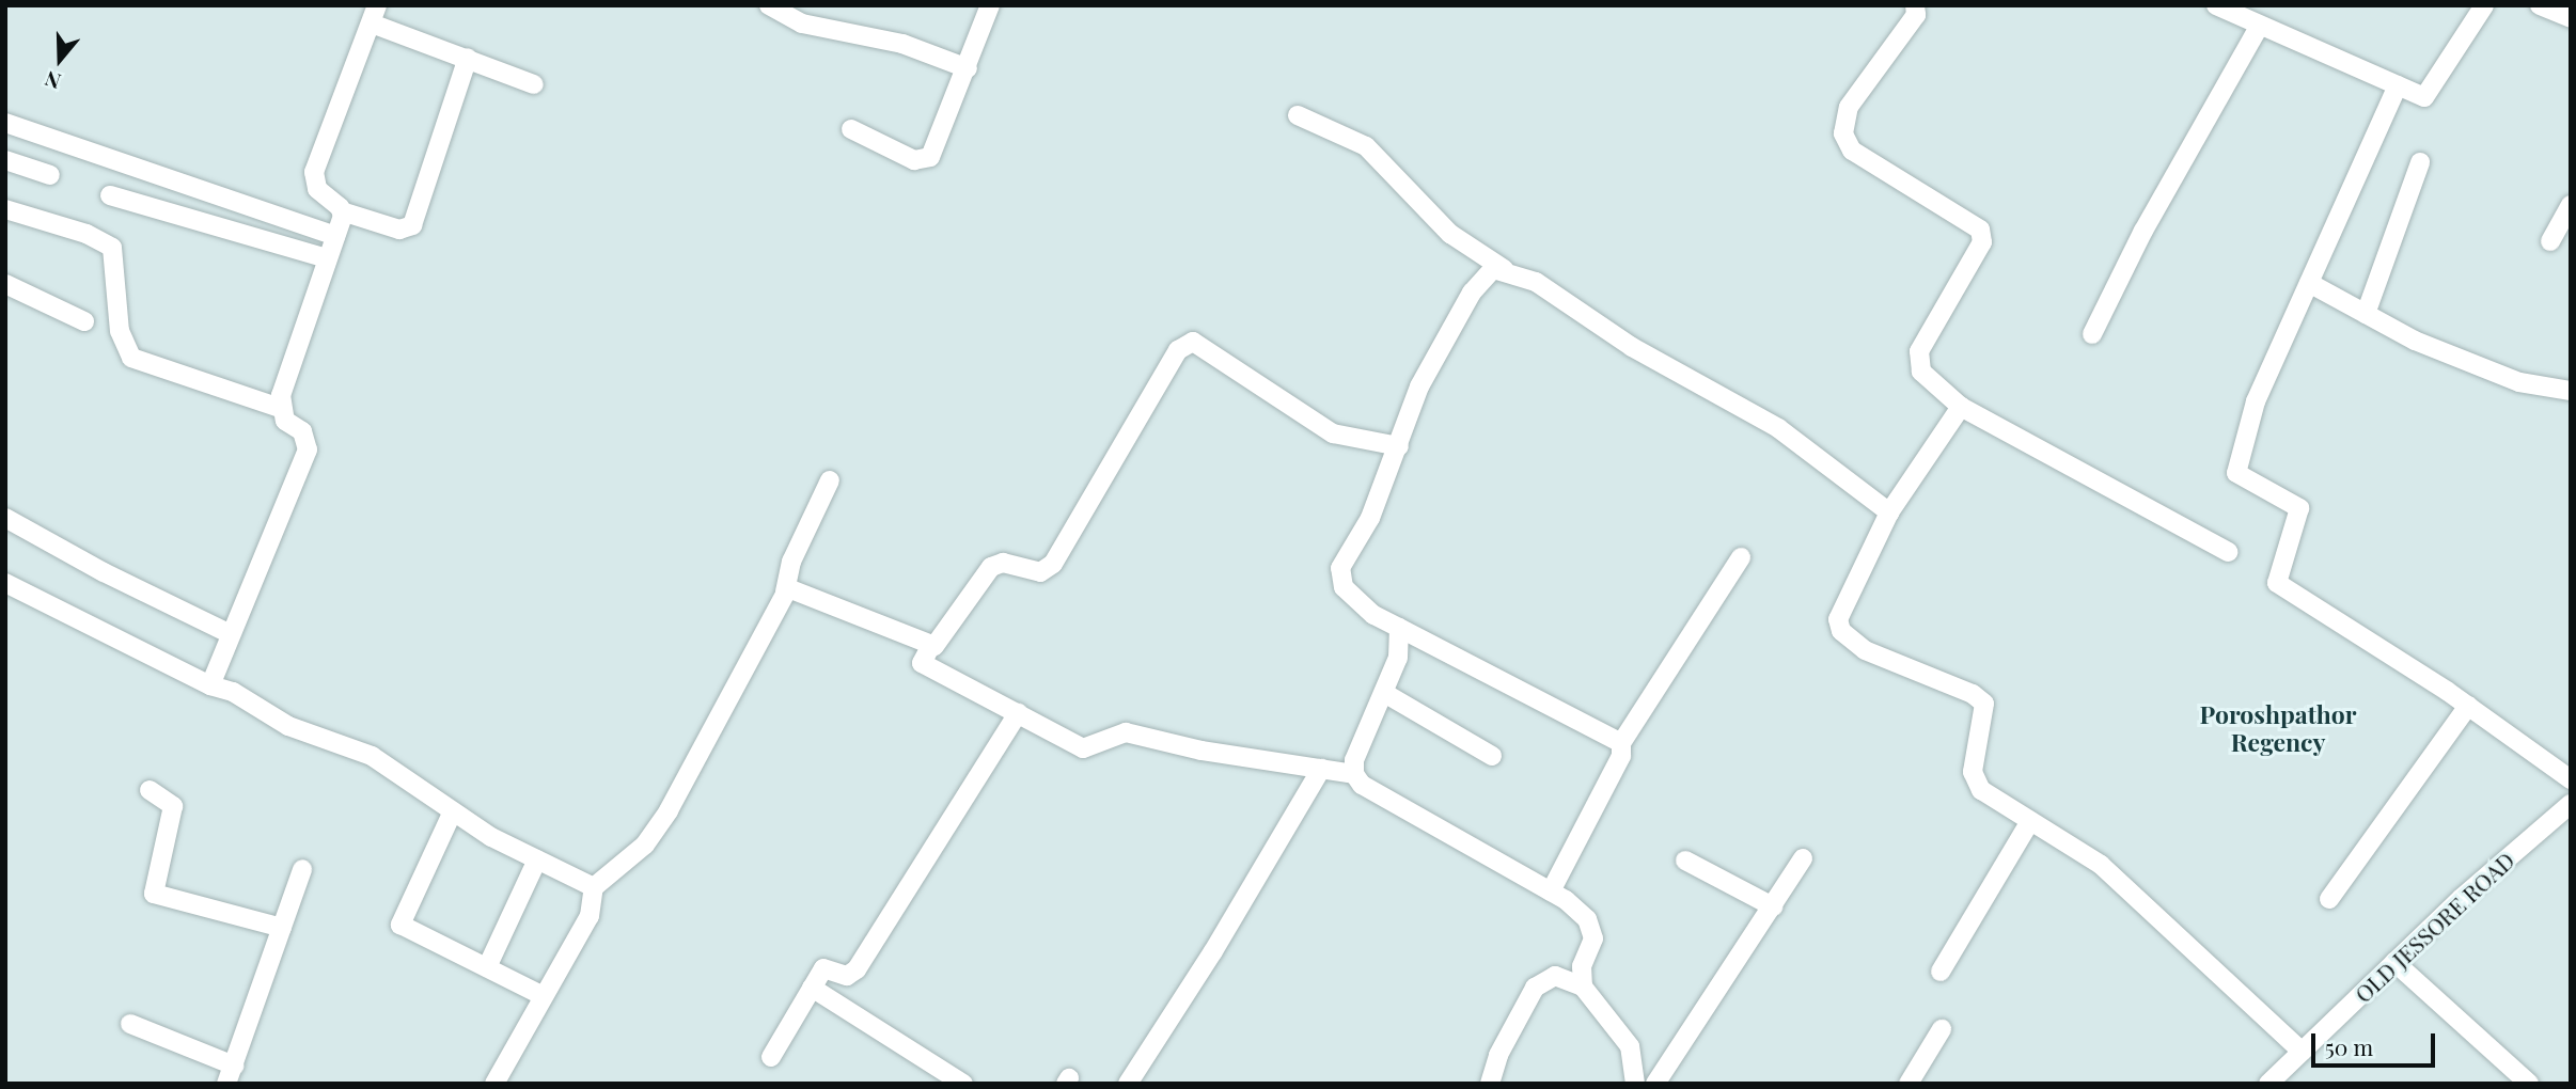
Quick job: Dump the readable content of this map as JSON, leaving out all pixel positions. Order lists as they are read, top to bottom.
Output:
{
  "streets": {
    "street": ["OLD JESSORE ROAD"]
  },
  "districts": ["Poroshpathor Regency"],
  "scale_bar": "50 m",
  "north": "bottom"
}
